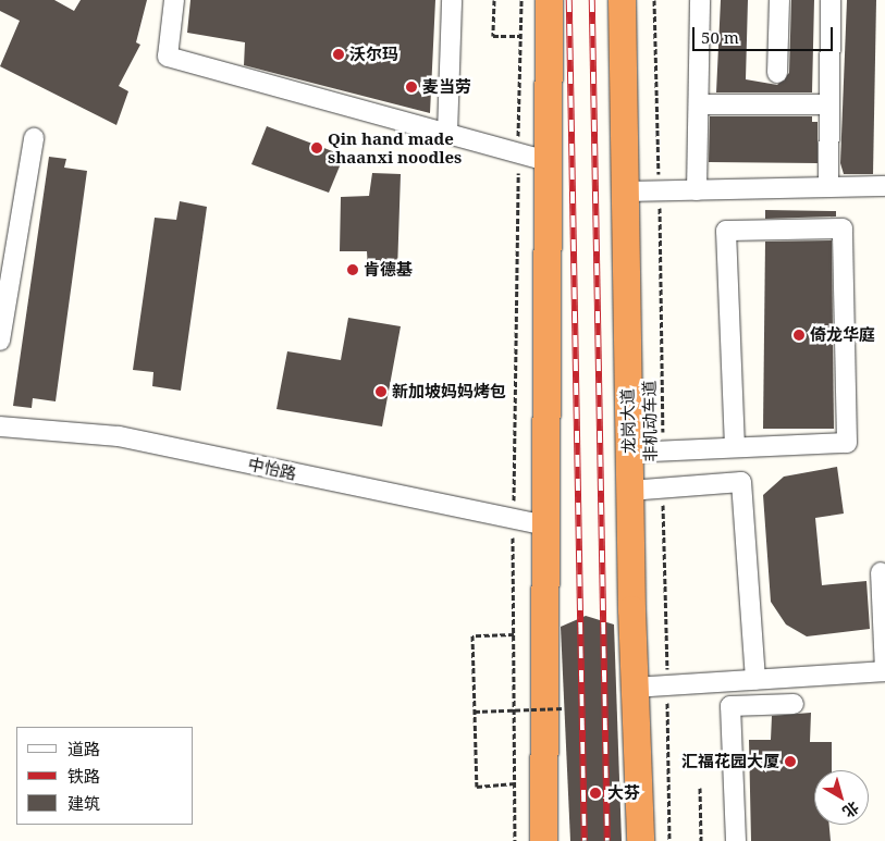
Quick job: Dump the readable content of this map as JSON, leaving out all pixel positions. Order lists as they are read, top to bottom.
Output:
{
  "streets": {
    "highway": ["龙岗大道"],
    "street": ["中怡路"],
    "path": ["非机动车道"]
  },
  "places": [
    "沃尔玛",
    "麦当劳",
    "Qin hand made shaanxi noodles",
    "肯德基",
    "倚龙华庭",
    "新加坡妈妈烤包",
    "汇福花园大厦",
    "大芬"
  ],
  "legend": ["道路", "铁路", "建筑"],
  "scale_bar": "50 m",
  "north": "bottom right"
}
